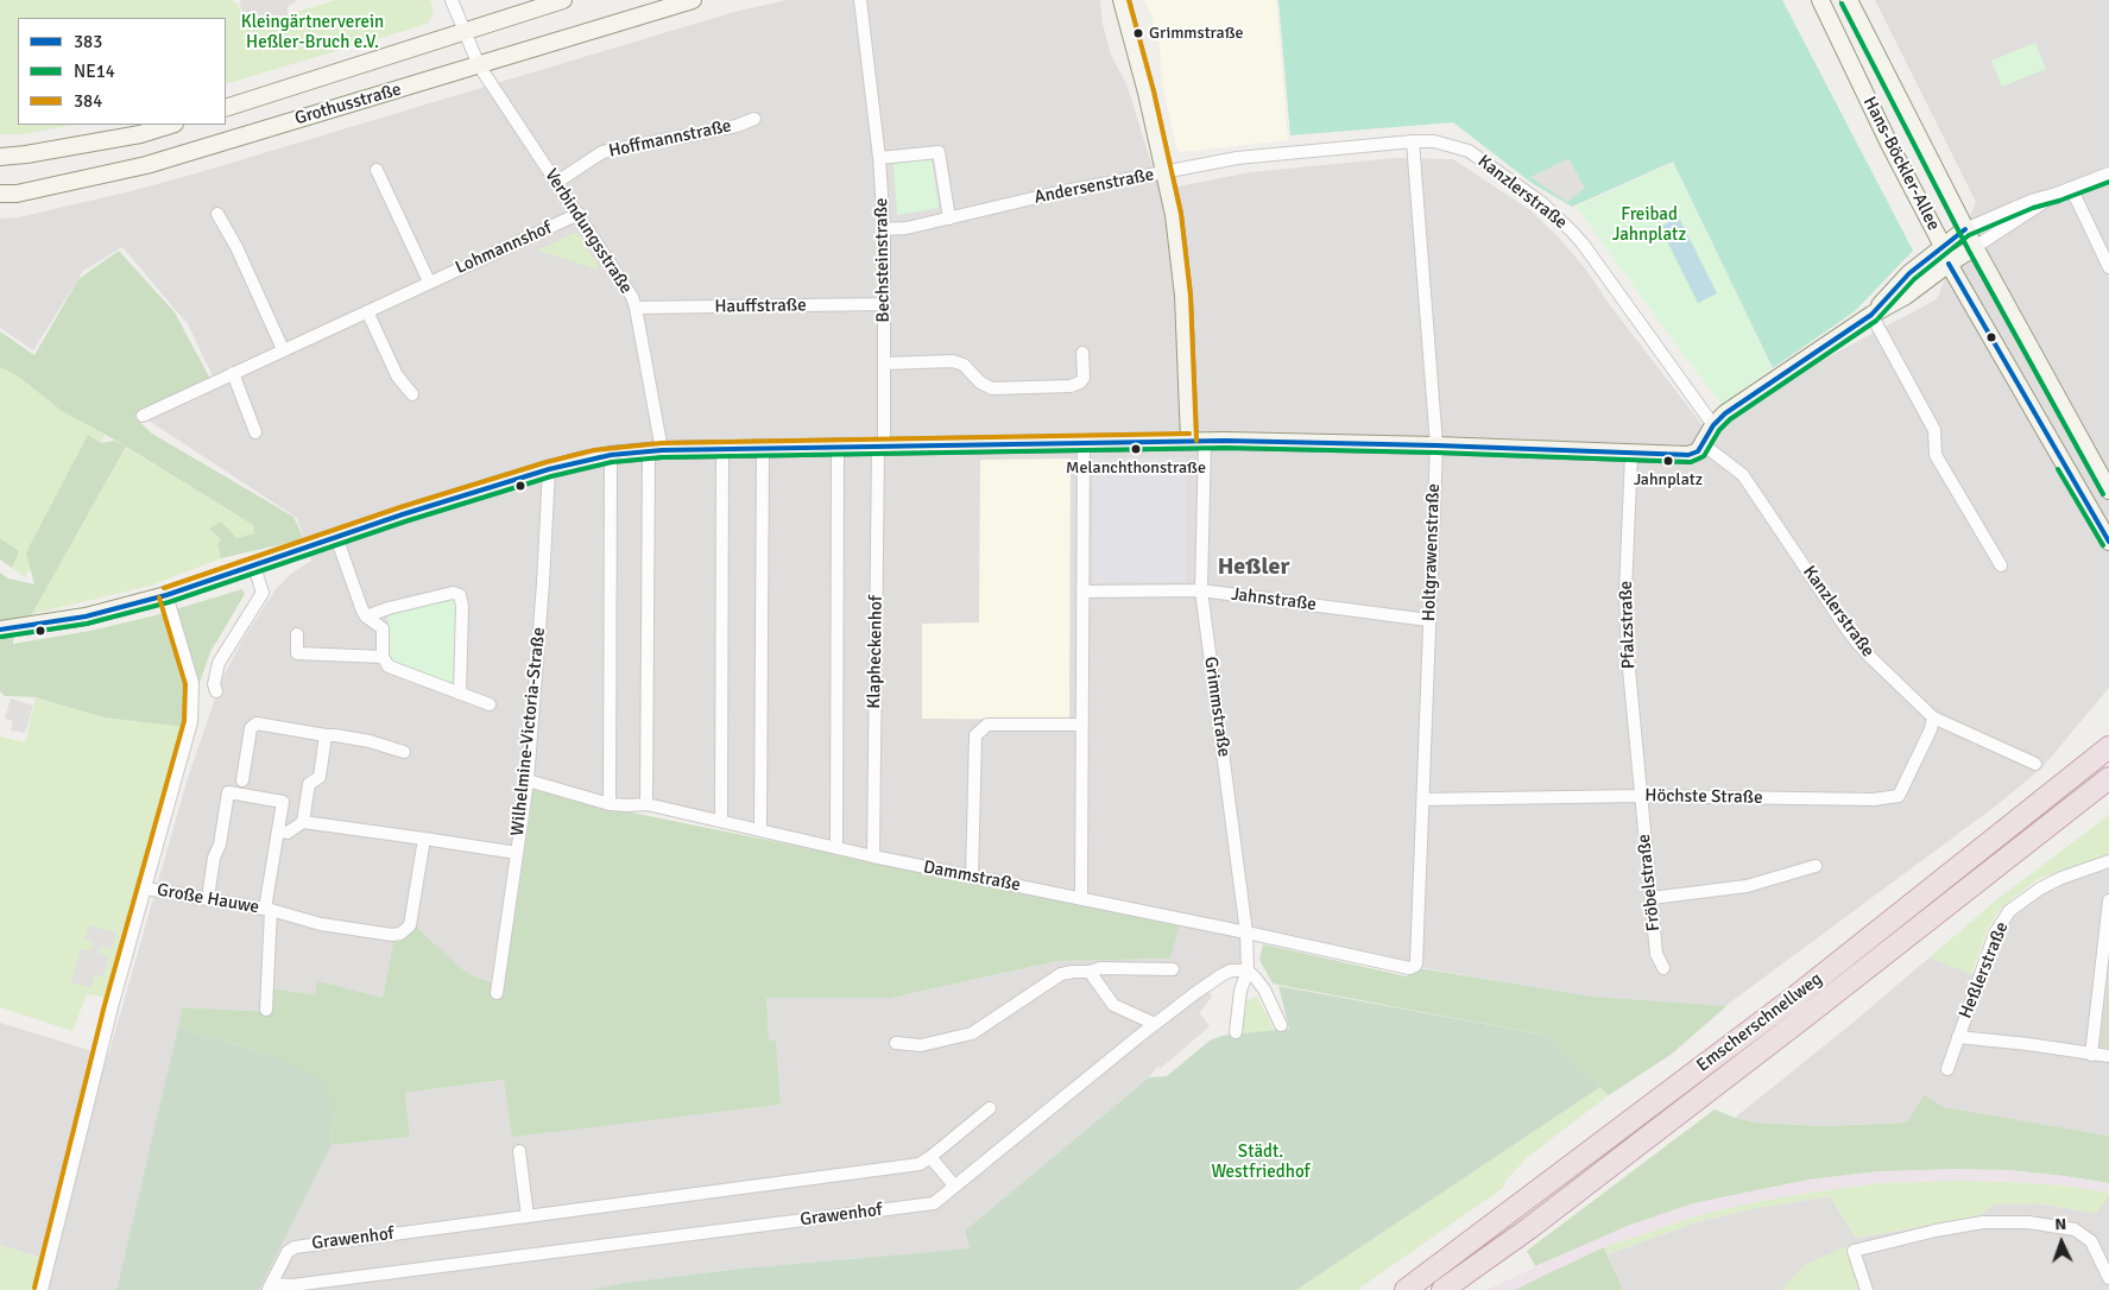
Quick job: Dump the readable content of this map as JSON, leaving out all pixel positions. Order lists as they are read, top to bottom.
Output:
{
  "streets": {
    "highway": ["Emscherschnellweg"],
    "street": [
      "Grothusstraße",
      "Hoffmannstraße",
      "Hans-Böckler-Allee",
      "Andersenstraße",
      "Kanzlerstraße",
      "Verbindungsstraße",
      "Lohmannshof",
      "Bechsteinstraße",
      "Hauffstraße",
      "Holtgrawenstraße",
      "Jahnstraße",
      "Pfalzstraße",
      "Klapheckenhof",
      "Grimmstraße",
      "Wilhelmine-Victoria-Straße",
      "Höchste Straße",
      "Dammstraße",
      "Fröbelstraße",
      "Große Hauwe",
      "Heßlerstraße",
      "Grawenhof"
    ]
  },
  "crossings": [
    ["Grothusstraße", "Verbindungsstraße"],
    ["Hoffmannstraße", "Verbindungsstraße"],
    ["Andersenstraße", "Kanzlerstraße"],
    ["Andersenstraße", "Bechsteinstraße"],
    ["Andersenstraße", "Holtgrawenstraße"],
    ["Andersenstraße", "Grimmstraße"],
    ["Kanzlerstraße", "Holtgrawenstraße"],
    ["Kanzlerstraße", "Höchste Straße"],
    ["Verbindungsstraße", "Lohmannshof"],
    ["Verbindungsstraße", "Hauffstraße"],
    ["Bechsteinstraße", "Hauffstraße"],
    ["Bechsteinstraße", "Klapheckenhof"],
    ["Holtgrawenstraße", "Jahnstraße"],
    ["Holtgrawenstraße", "Höchste Straße"],
    ["Holtgrawenstraße", "Dammstraße"],
    ["Jahnstraße", "Grimmstraße"],
    ["Pfalzstraße", "Höchste Straße"],
    ["Pfalzstraße", "Fröbelstraße"],
    ["Klapheckenhof", "Dammstraße"],
    ["Grimmstraße", "Dammstraße"],
    ["Grimmstraße", "Grawenhof"],
    ["Wilhelmine-Victoria-Straße", "Dammstraße"],
    ["Höchste Straße", "Fröbelstraße"]
  ],
  "districts": ["Heßler"],
  "parks": ["Kleingärtnerverein Heßler-Bruch e.V.", "Freibad Jahnplatz", "Städt. Westfriedhof"],
  "places": ["Grimmstraße", "Melanchthonstraße", "Jahnplatz"],
  "lines": ["transit line 384", "transit line NE14", "transit line 383"],
  "legend": ["383", "NE14", "384"],
  "north": "top"
}
